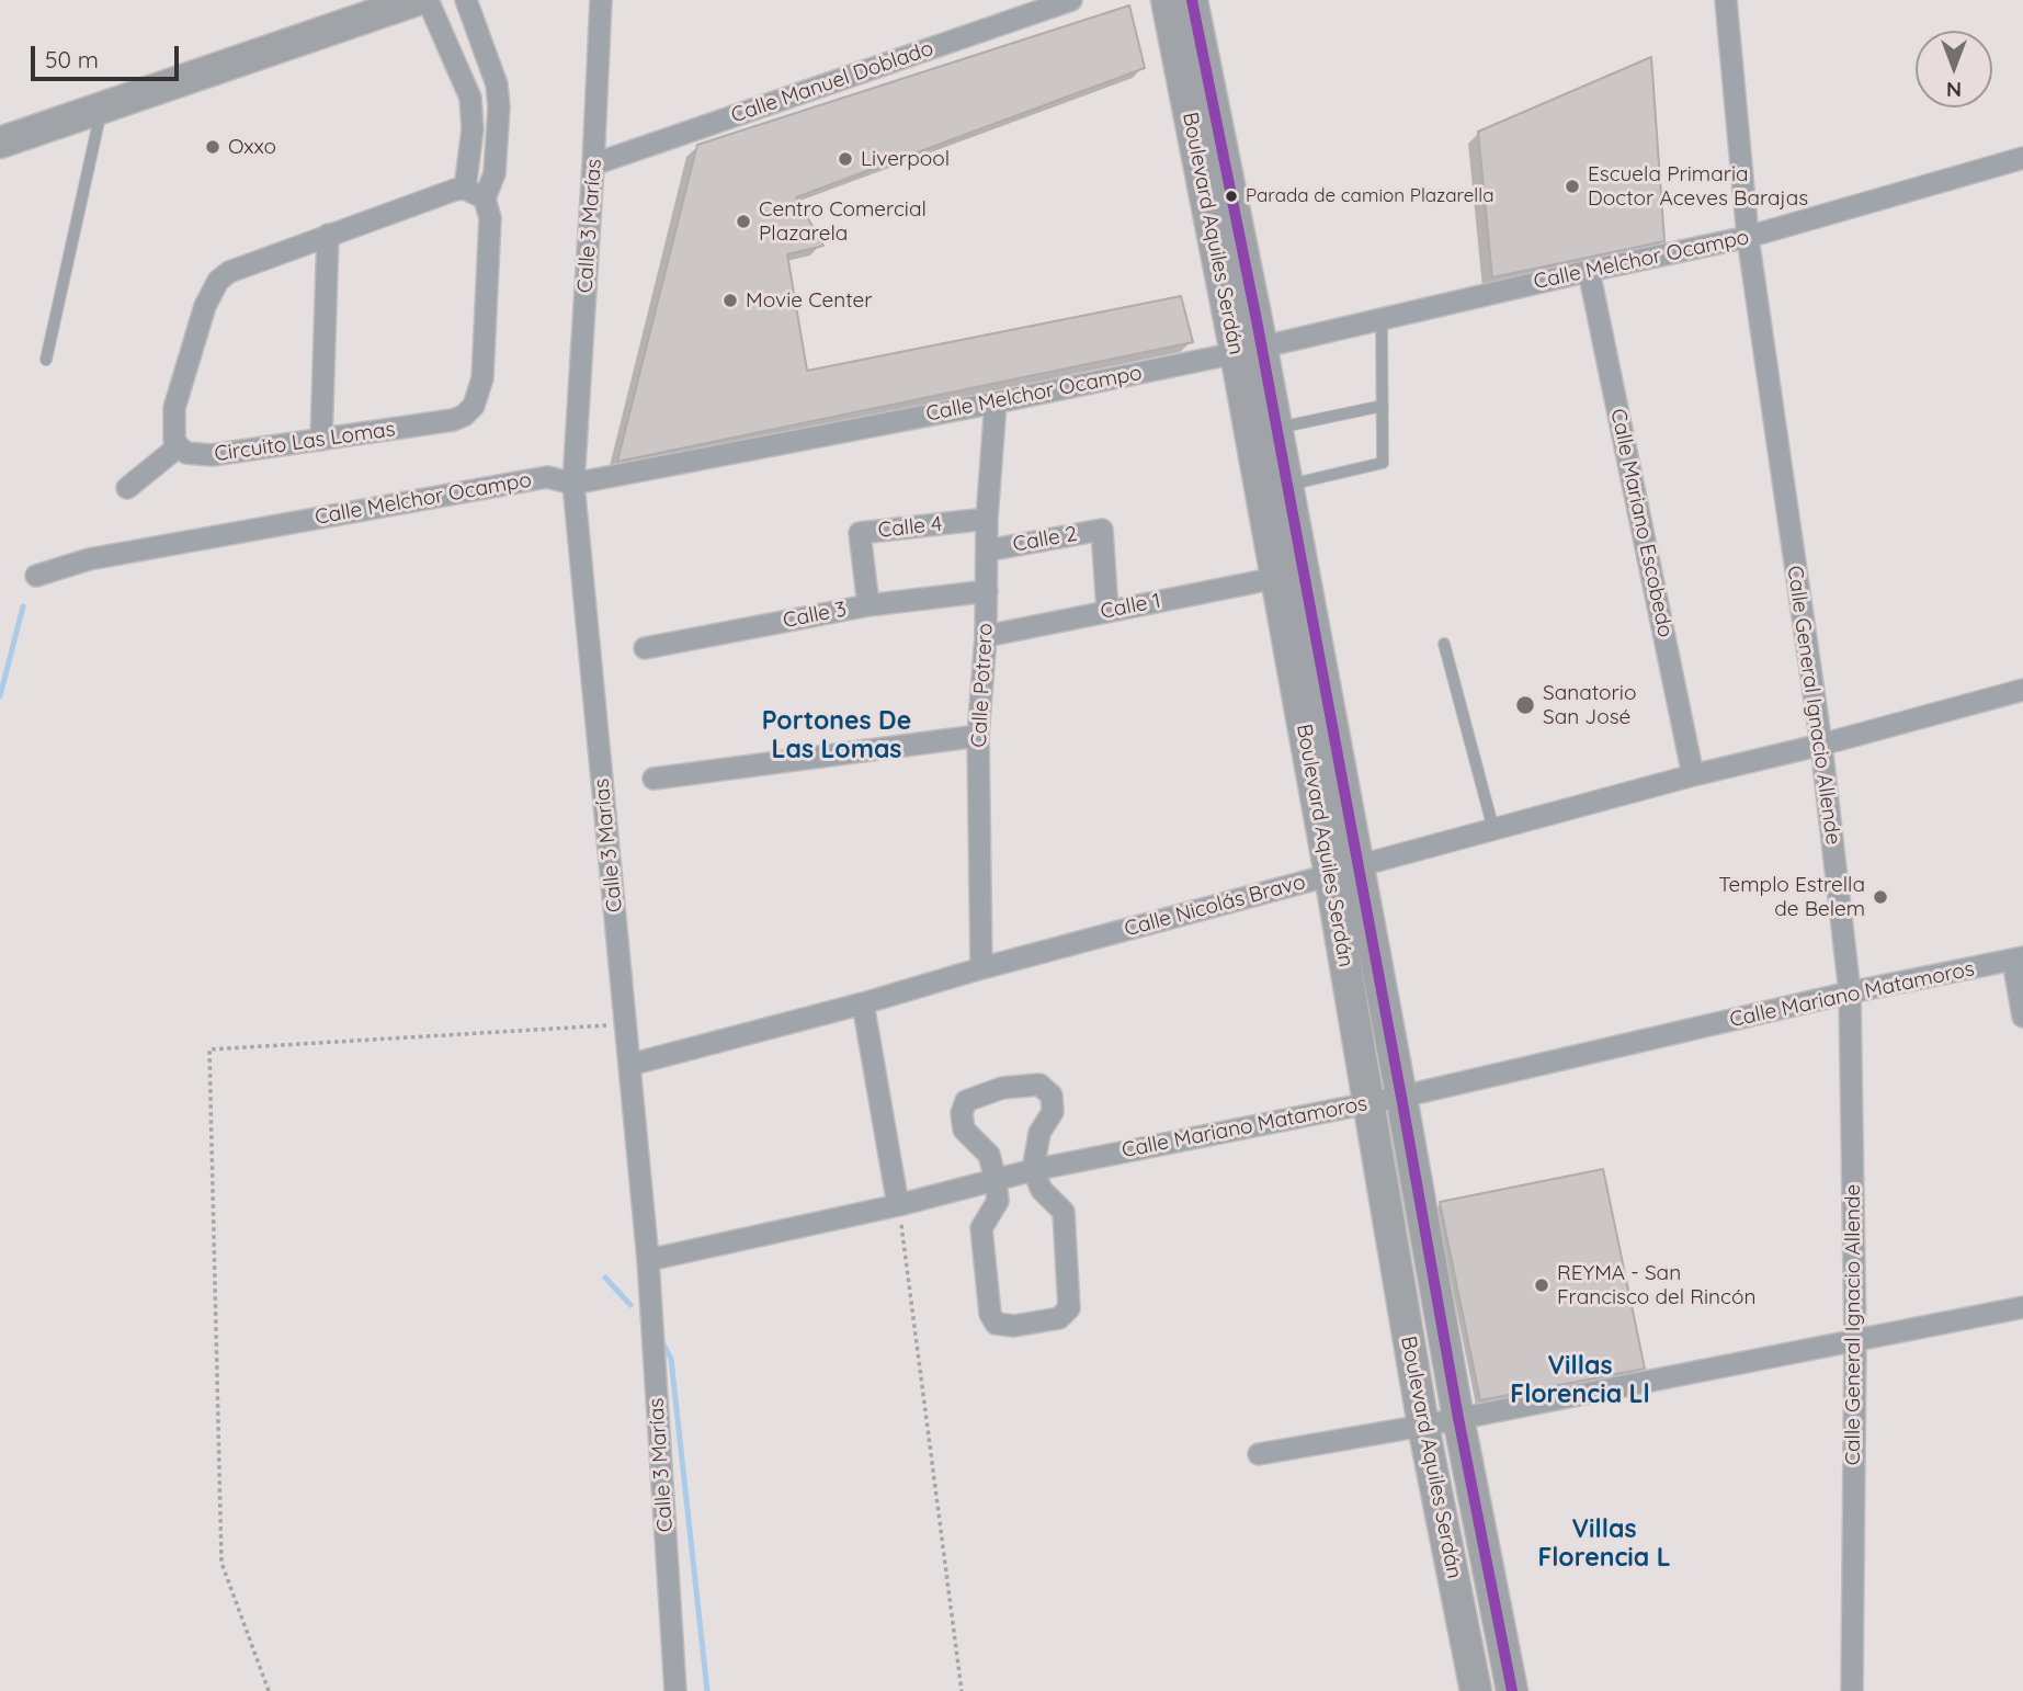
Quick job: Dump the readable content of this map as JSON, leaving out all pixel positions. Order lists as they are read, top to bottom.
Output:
{
  "streets": {
    "street": [
      "Calle Manuel Doblado",
      "Calle 3 Marías",
      "Boulevard Aquiles Serdán",
      "Calle Melchor Ocampo",
      "Circuito Las Lomas",
      "Calle Mariano Escobedo",
      "Calle 4",
      "Calle 2",
      "Calle 1",
      "Calle 3",
      "Calle Potrero",
      "Calle General Ignacio Allende",
      "Calle Nicolás Bravo",
      "Calle Mariano Matamoros"
    ]
  },
  "crossings": [
    ["Calle Manuel Doblado", "Calle 3 Marías"],
    ["Calle 3 Marías", "Calle Melchor Ocampo"],
    ["Calle 3 Marías", "Calle Nicolás Bravo"],
    ["Calle 3 Marías", "Calle Mariano Matamoros"],
    ["Boulevard Aquiles Serdán", "Calle Melchor Ocampo"],
    ["Boulevard Aquiles Serdán", "Calle 1"],
    ["Boulevard Aquiles Serdán", "Calle Nicolás Bravo"],
    ["Boulevard Aquiles Serdán", "Calle Mariano Matamoros"],
    ["Calle Melchor Ocampo", "Calle Mariano Escobedo"],
    ["Calle Melchor Ocampo", "Calle Potrero"],
    ["Calle Melchor Ocampo", "Calle General Ignacio Allende"],
    ["Calle Mariano Escobedo", "Calle Nicolás Bravo"],
    ["Calle 4", "Calle 3"],
    ["Calle 4", "Calle Potrero"],
    ["Calle 2", "Calle 1"],
    ["Calle 2", "Calle Potrero"],
    ["Calle 1", "Calle Potrero"],
    ["Calle 3", "Calle Potrero"],
    ["Calle Potrero", "Calle Nicolás Bravo"],
    ["Calle General Ignacio Allende", "Calle Nicolás Bravo"],
    ["Calle General Ignacio Allende", "Calle Mariano Matamoros"]
  ],
  "districts": ["Portones De Las Lomas", "Villas Florencia Ll", "Villas Florencia L"],
  "places": [
    "Oxxo",
    "Liverpool",
    "Escuela Primaria Doctor Aceves Barajas",
    "Parada de camion Plazarella",
    "Centro Comercial Plazarela",
    "Movie Center",
    "Sanatorio San José",
    "Templo Estrella de Belem",
    "REYMA - San Francisco del Rincón"
  ],
  "scale_bar": "50 m",
  "north": "bottom"
}
